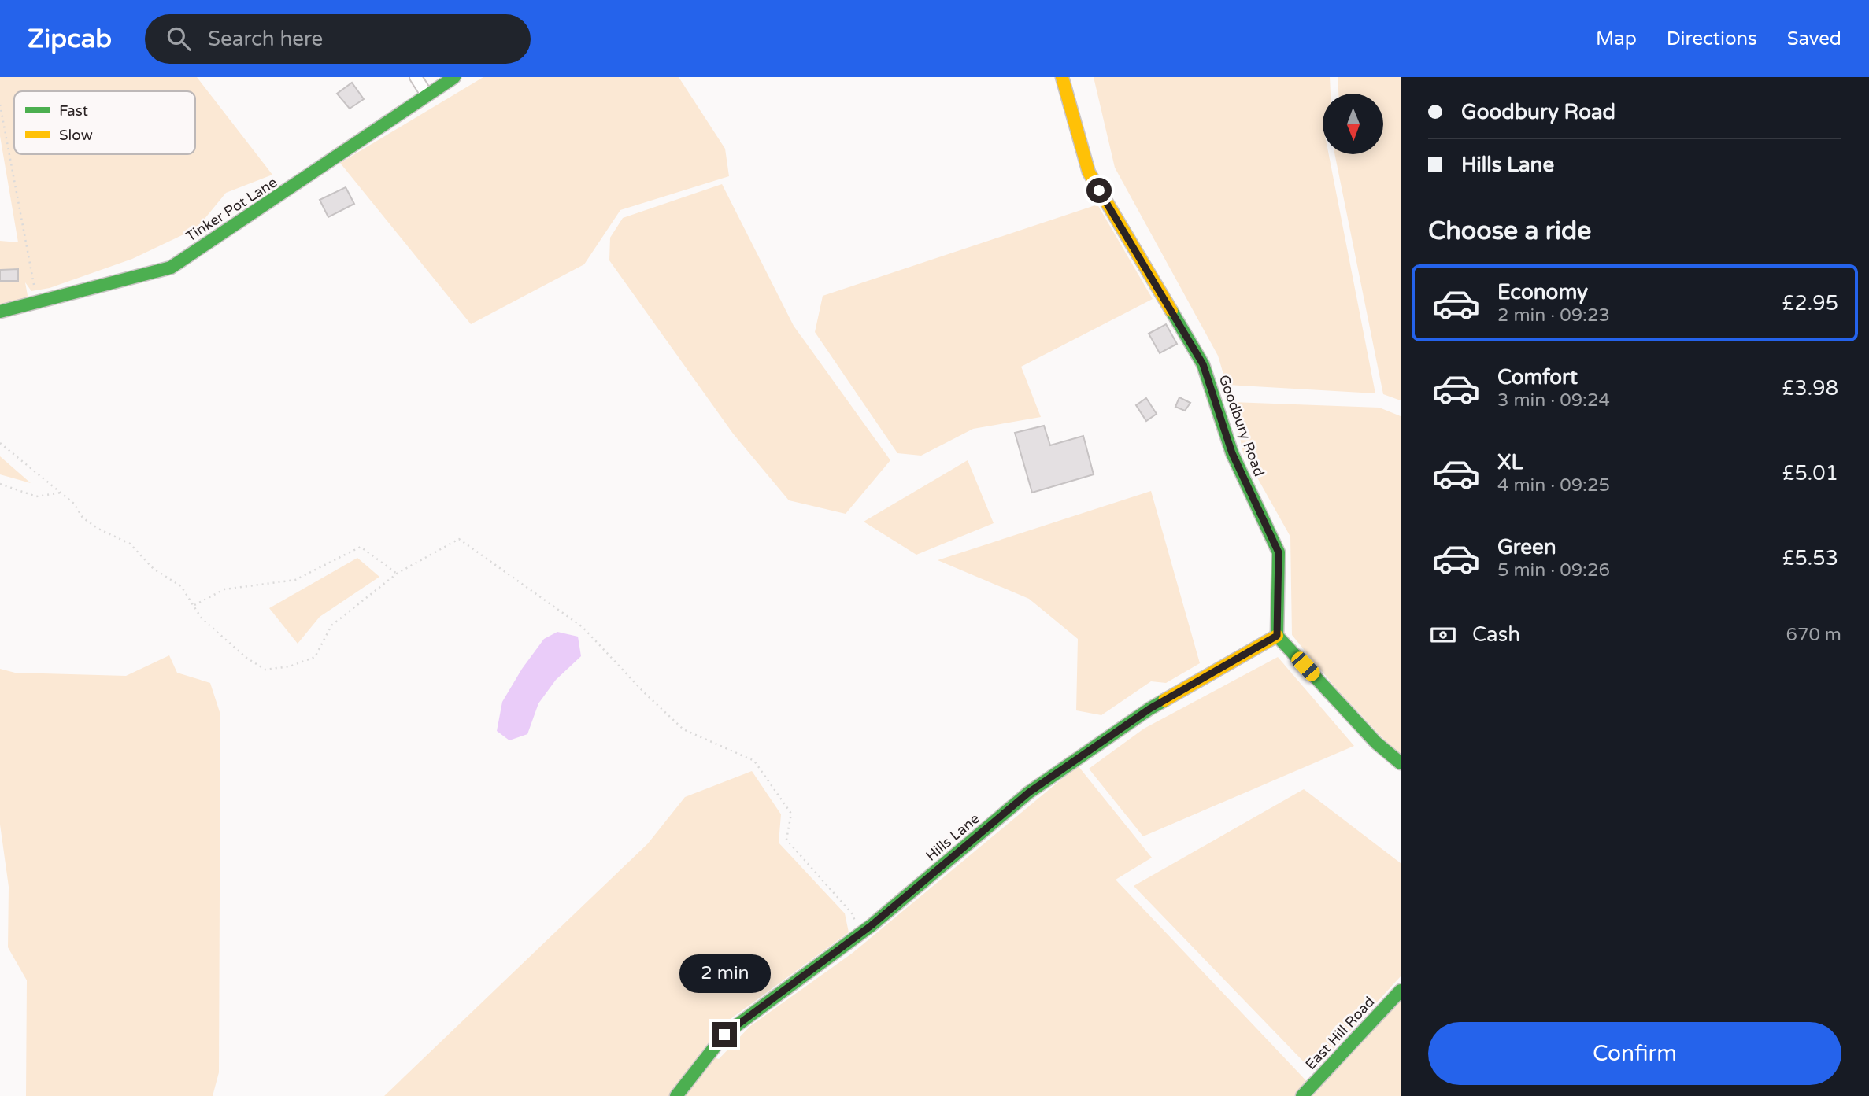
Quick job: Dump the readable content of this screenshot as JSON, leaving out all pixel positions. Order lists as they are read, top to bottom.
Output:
{
  "streets": {
    "street": [
      "Tinker Pot Lane",
      "Goodbury Road",
      "Hills Lane",
      "East Hill Road"
    ]
  },
  "crossings": [
    ["Goodbury Road", "Hills Lane"]
  ],
  "legend": ["Fast", "Slow"],
  "north": "bottom",
  "page": {
    "header": "Zipcab",
    "search": "Search here",
    "nav": ["Map", "Directions", "Saved"],
    "banner": ["Goodbury Road", "Hills Lane"],
    "heading": "Choose a ride",
    "list": [
      {
        "name": "Economy",
        "note": "2 min · 09:23",
        "value": "£2.95"
      },
      {
        "name": "Comfort",
        "note": "3 min · 09:24",
        "value": "£3.98"
      },
      {
        "name": "XL",
        "note": "4 min · 09:25",
        "value": "£5.01"
      },
      {
        "name": "Green",
        "note": "5 min · 09:26",
        "value": "£5.53"
      }
    ],
    "pay": ["Cash", "670 m"],
    "bubble": "2 min",
    "buttons": "Confirm"
  }
}
